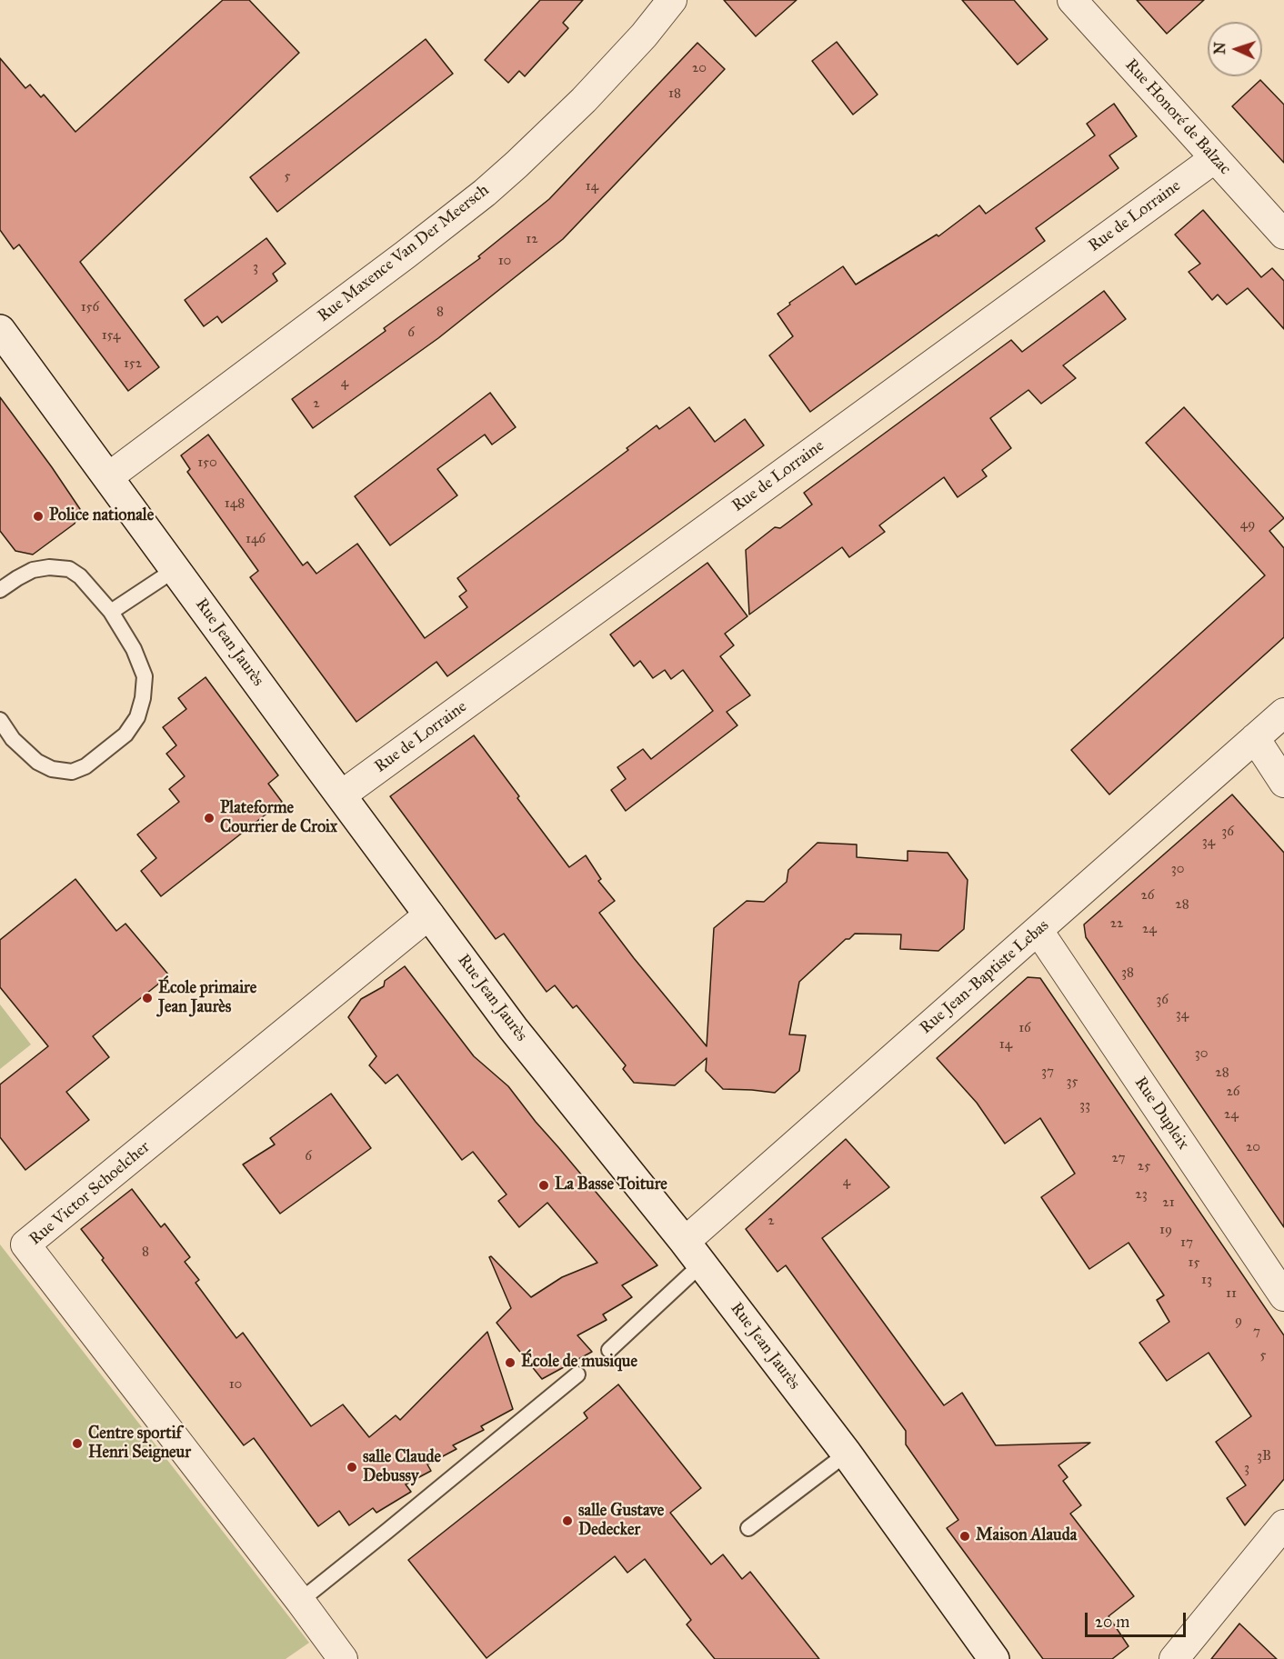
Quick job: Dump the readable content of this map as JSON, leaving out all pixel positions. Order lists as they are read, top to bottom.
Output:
{
  "streets": {
    "main road": ["Rue Jean Jaurès"],
    "street": [
      "Rue Honoré de Balzac",
      "Rue de Lorraine",
      "Rue Maxence Van Der Meersch",
      "Rue Jean-Baptiste Lebas",
      "Rue Dupleix",
      "Rue Victor Schoelcher"
    ]
  },
  "crossings": [
    ["Rue Honoré de Balzac", "Rue de Lorraine"],
    ["Rue de Lorraine", "Rue Jean Jaurès"],
    ["Rue Maxence Van Der Meersch", "Rue Jean Jaurès"],
    ["Rue Jean Jaurès", "Rue Jean-Baptiste Lebas"],
    ["Rue Jean Jaurès", "Rue Victor Schoelcher"],
    ["Rue Jean-Baptiste Lebas", "Rue Dupleix"]
  ],
  "places": [
    "Police nationale",
    "Plateforme Courrier de Croix",
    "École primaire Jean Jaurès",
    "La Basse Toiture",
    "École de musique",
    "Centre sportif Henri Seigneur",
    "salle Claude Debussy",
    "salle Gustave Dedecker",
    "Maison Alauda"
  ],
  "house_numbers": [
    "20",
    "18",
    "5",
    "14",
    "12",
    "10",
    "3",
    "156",
    "8",
    "6",
    "154",
    "152",
    "4",
    "2",
    "150",
    "148",
    "49",
    "146",
    "36",
    "34",
    "30",
    "26",
    "28",
    "22",
    "24",
    "38",
    "36",
    "34",
    "16",
    "14",
    "30",
    "37",
    "28",
    "35",
    "26",
    "33",
    "24",
    "20",
    "6",
    "27",
    "25",
    "4",
    "23",
    "21",
    "2",
    "19",
    "17",
    "8",
    "15",
    "13",
    "11",
    "9",
    "7",
    "5",
    "10",
    "3B",
    "3"
  ],
  "scale_bar": "20 m",
  "north": "left"
}
